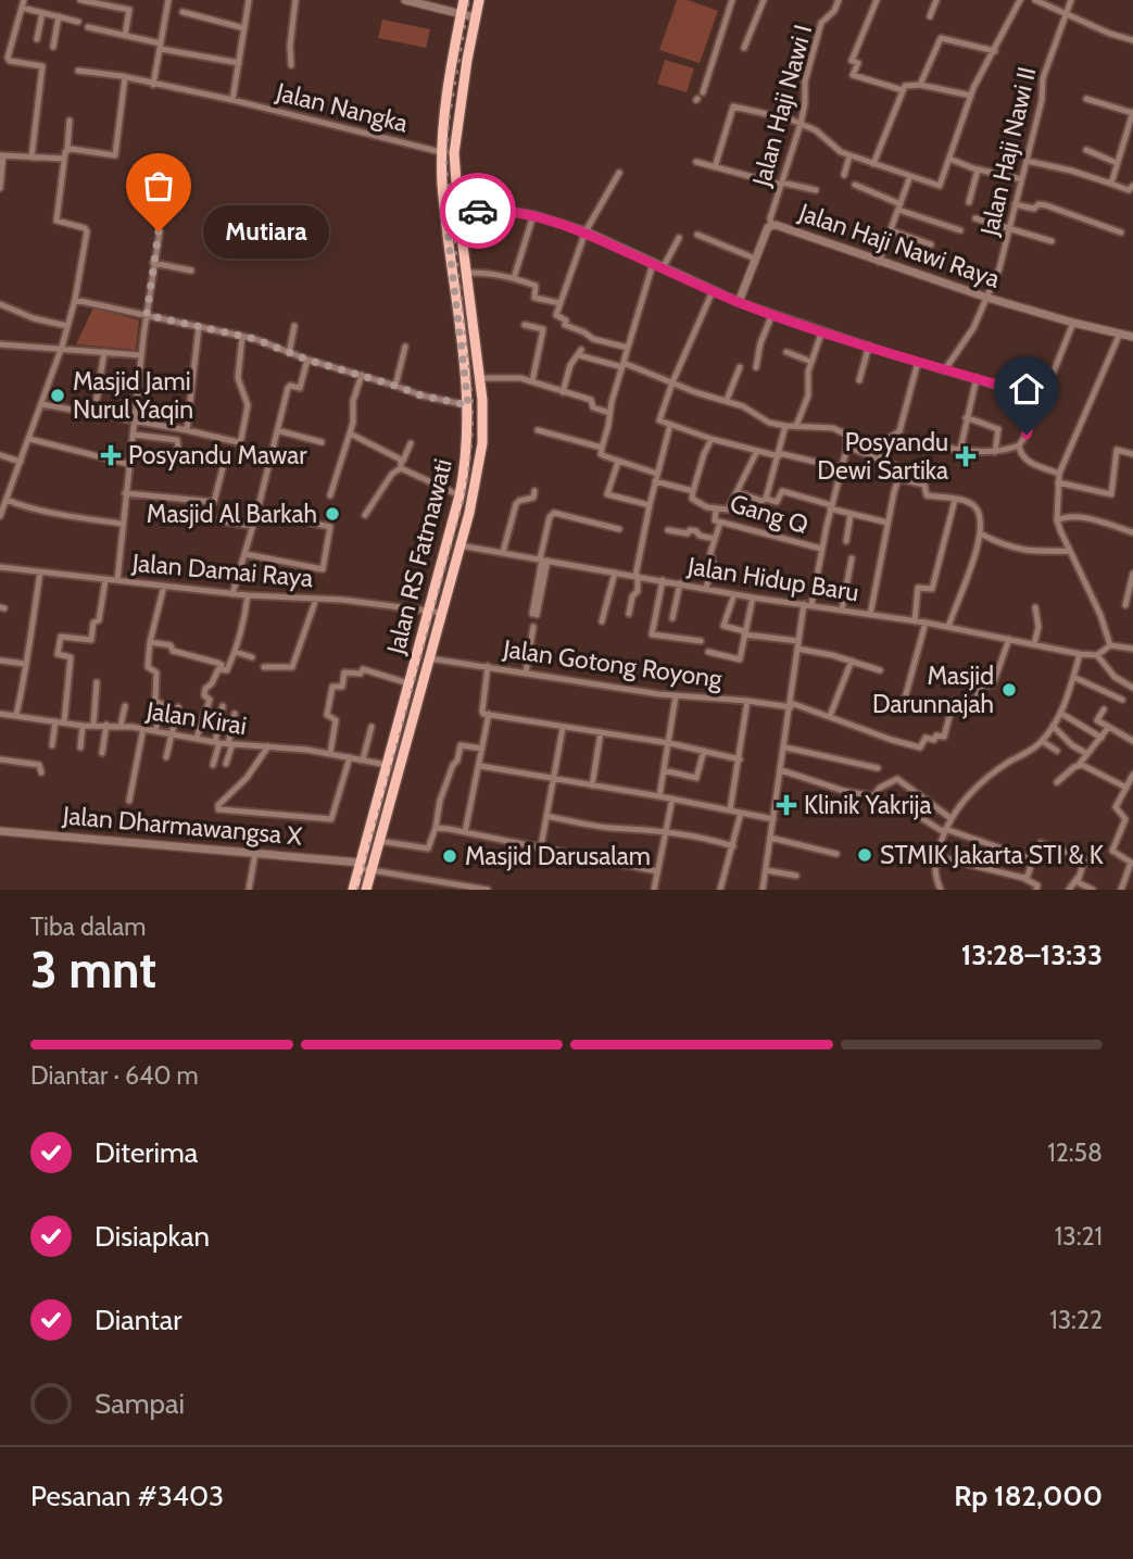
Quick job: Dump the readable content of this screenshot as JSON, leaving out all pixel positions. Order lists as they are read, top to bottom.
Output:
{
  "streets": {
    "main road": ["Jalan RS Fatmawati"],
    "street": [
      "Jalan Haji Nawi I",
      "Jalan Nangka",
      "Jalan Haji Nawi II",
      "Jalan Haji Nawi Raya",
      "Gang Q",
      "Jalan Damai Raya",
      "Jalan Hidup Baru",
      "Jalan Gotong Royong",
      "Jalan Kirai",
      "Jalan Dharmawangsa X"
    ]
  },
  "crossings": [
    ["Jalan Haji Nawi I", "Jalan Haji Nawi Raya"],
    ["Jalan Nangka", "Jalan RS Fatmawati"],
    ["Jalan Haji Nawi II", "Jalan Haji Nawi Raya"],
    ["Jalan RS Fatmawati", "Jalan Damai Raya"],
    ["Jalan RS Fatmawati", "Jalan Hidup Baru"],
    ["Jalan RS Fatmawati", "Jalan Gotong Royong"],
    ["Jalan RS Fatmawati", "Jalan Kirai"],
    ["Jalan RS Fatmawati", "Jalan Dharmawangsa X"],
    ["Jalan Hidup Baru", "Jalan Gotong Royong"]
  ],
  "places": {
    "other": [
      "Mutiara",
      "Masjid Jami Nurul Yaqin",
      "Masjid Al Barkah",
      "Masjid Darunnajah",
      "STMIK Jakarta STI & K",
      "Masjid Darusalam"
    ],
    "health": ["Posyandu Mawar", "Posyandu Dewi Sartika", "Klinik Yakrija"]
  },
  "page": {
    "bubble": "Mutiara",
    "heading": ["3 mnt", "Tiba dalam", "13:28–13:33"],
    "panel": ["Pesanan #3403", "Rp 182,000"],
    "bar": "Diantar · 640 m",
    "list": [
      ["Diterima", "12:58"],
      ["Disiapkan", "13:21"],
      ["Diantar", "13:22"],
      "Sampai"
    ]
  }
}
